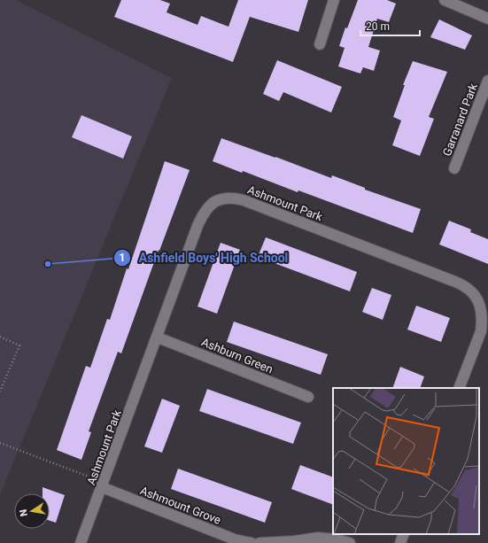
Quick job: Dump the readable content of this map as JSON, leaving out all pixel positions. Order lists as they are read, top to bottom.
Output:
{
  "streets": {
    "street": [
      "Garranard Park",
      "Ashmount Park",
      "Ashburn Green",
      "Ashmount Grove"
    ]
  },
  "crossings": [
    ["Ashmount Park", "Ashburn Green"],
    ["Ashmount Park", "Ashmount Grove"]
  ],
  "places": ["Ashfield Boys' High School"],
  "scale_bar": "20 m",
  "north": "left"
}
